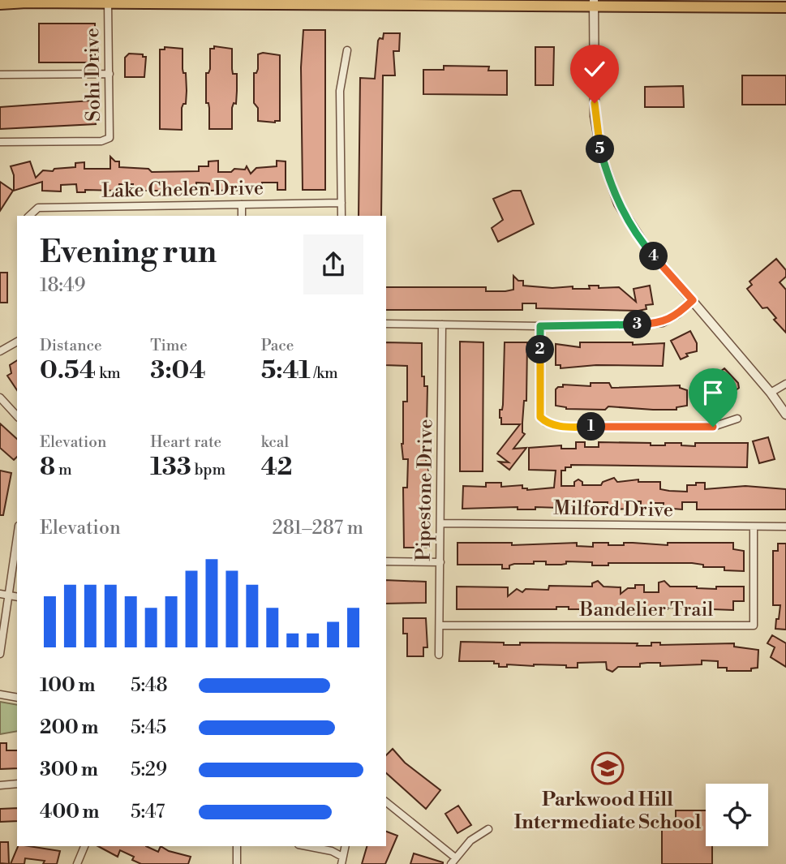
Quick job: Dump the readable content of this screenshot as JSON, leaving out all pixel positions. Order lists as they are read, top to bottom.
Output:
{
  "streets": {
    "street": [
      "Sohi Drive",
      "Lake Chelen Drive",
      "Pipestone Drive",
      "Milford Drive",
      "Bandelier Trail"
    ]
  },
  "crossings": [
    ["Pipestone Drive", "Milford Drive"],
    ["Pipestone Drive", "Bandelier Trail"],
    ["Milford Drive", "Bandelier Trail"]
  ],
  "places": {
    "school or university": ["Parkwood Hill Intermediate School"]
  },
  "page": {
    "pins": [
      "5",
      "4",
      "3",
      "2",
      "1"
    ],
    "heading": ["Evening run", "18:49"],
    "stats": [
      ["Distance", "0.54 km"],
      ["Time", "3:04"],
      ["Pace", "5:41 /km"],
      ["Elevation", "8 m"],
      ["Heart rate", "133 bpm"],
      ["kcal", "42"]
    ],
    "chart": ["Elevation", "281–287 m"],
    "list": [
      {
        "name": "100 m",
        "note": "5:48"
      },
      {
        "name": "200 m",
        "note": "5:45"
      },
      {
        "name": "300 m",
        "note": "5:29"
      },
      {
        "name": "400 m",
        "note": "5:47"
      }
    ]
  }
}
